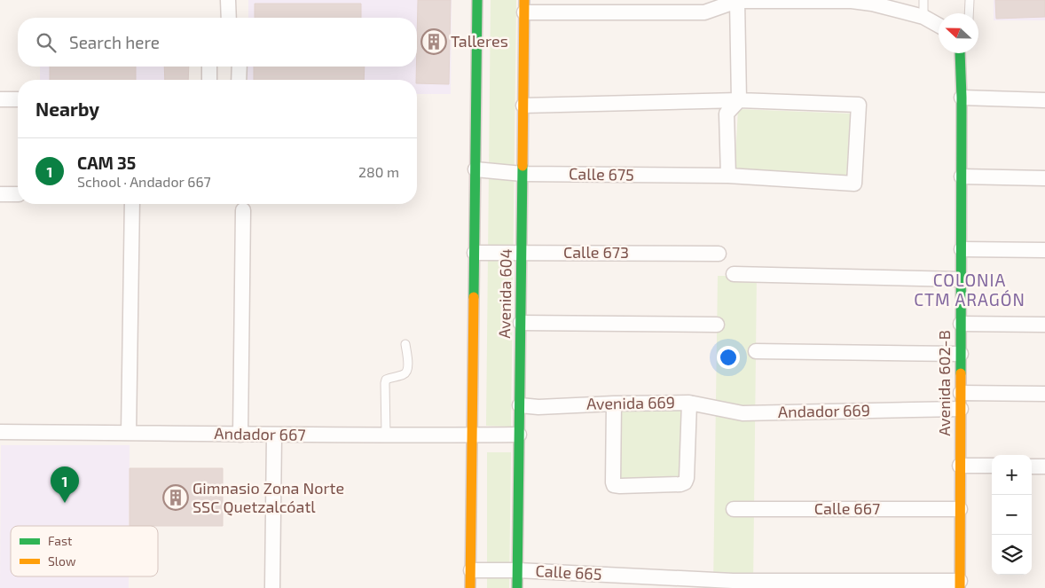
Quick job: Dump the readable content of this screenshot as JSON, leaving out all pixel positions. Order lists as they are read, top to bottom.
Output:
{
  "streets": {
    "street": [
      "Calle 675",
      "Calle 673",
      "Avenida 604",
      "Avenida 602-B",
      "Avenida 669",
      "Andador 669",
      "Andador 667",
      "Calle 667",
      "Calle 665"
    ]
  },
  "crossings": [
    ["Calle 675", "Avenida 604"],
    ["Calle 673", "Avenida 604"],
    ["Avenida 604", "Avenida 669"],
    ["Avenida 604", "Andador 667"],
    ["Avenida 604", "Calle 665"],
    ["Avenida 602-B", "Andador 669"],
    ["Avenida 602-B", "Calle 667"],
    ["Avenida 602-B", "Calle 665"],
    ["Avenida 669", "Andador 669"]
  ],
  "districts": ["COLONIA CTM ARAGÓN"],
  "places": {
    "building": ["Talleres", "Gimnasio Zona Norte SSC Quetzalcóatl"]
  },
  "legend": ["Fast", "Slow"],
  "north": "left",
  "page": {
    "search": "Search here",
    "heading": "Nearby",
    "list": [
      {
        "mark": "1",
        "name": "CAM 35",
        "note": "School · Andador 667",
        "value": "280 m"
      }
    ],
    "map_buttons": ["+", "−"],
    "pins": "1"
  }
}
